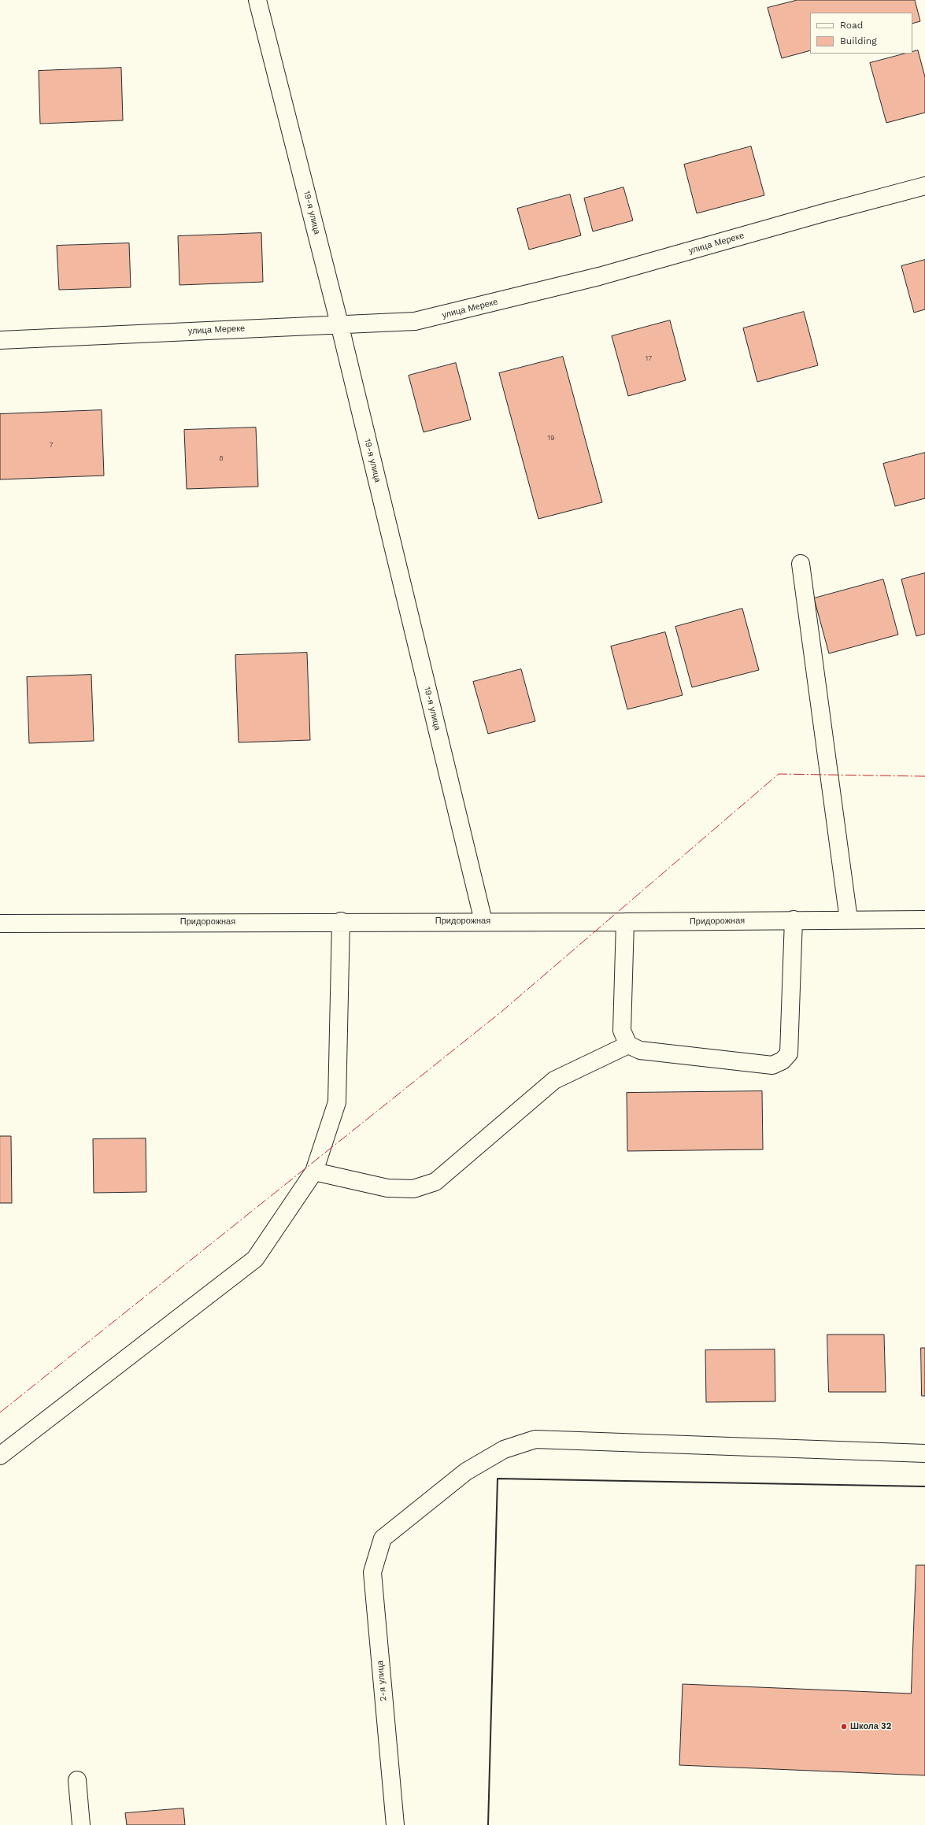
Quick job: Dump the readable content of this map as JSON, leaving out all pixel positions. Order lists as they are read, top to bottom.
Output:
{
  "streets": {
    "street": [
      "19-я улица",
      "улица Мереке",
      "Придорожная",
      "2-я улица"
    ]
  },
  "crossings": [
    ["19-я улица", "улица Мереке"],
    ["19-я улица", "Придорожная"]
  ],
  "places": ["Школа 32"],
  "house_numbers": [
    "17",
    "19",
    "7",
    "8"
  ],
  "legend": ["Road", "Building"]
}
